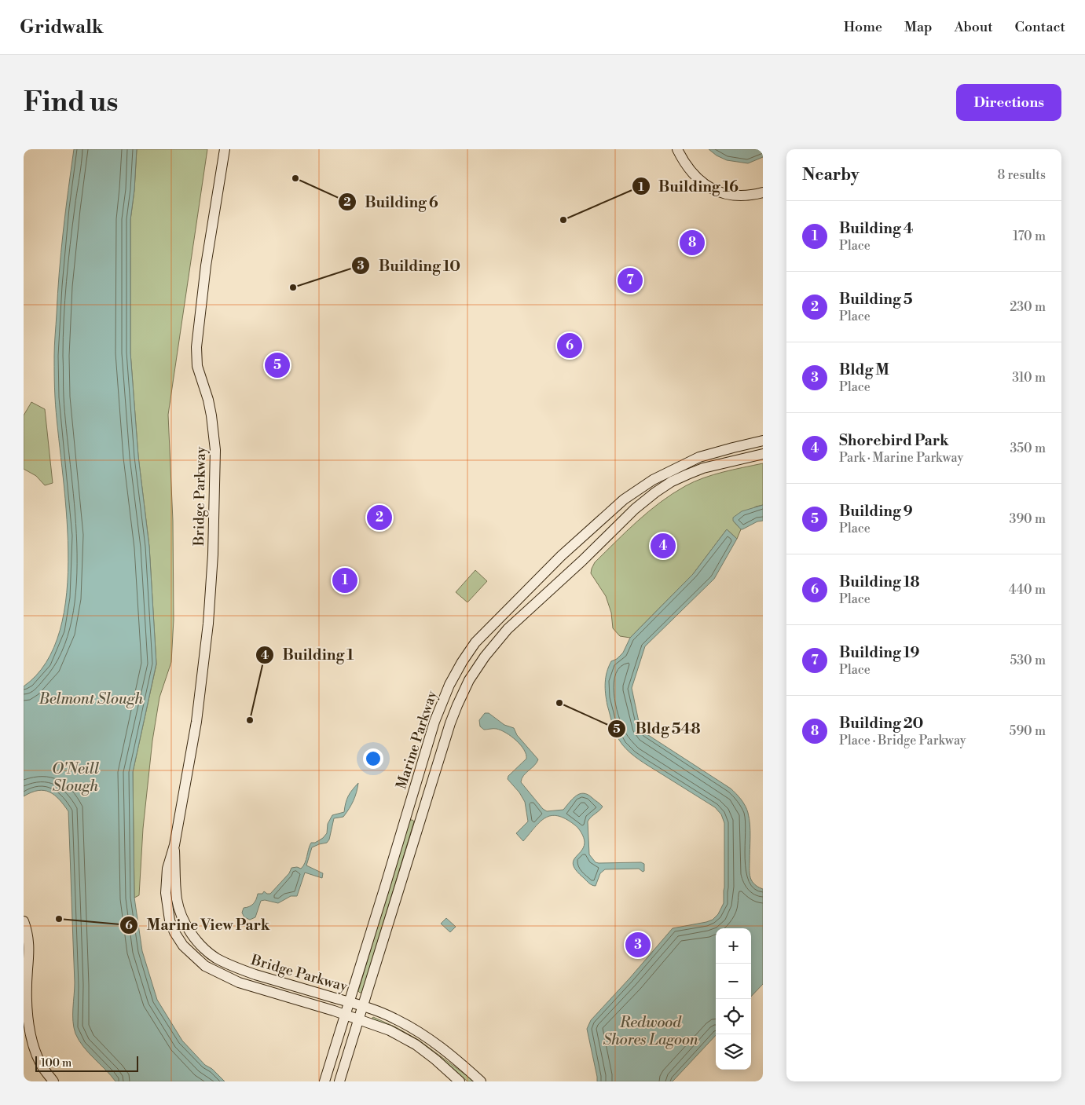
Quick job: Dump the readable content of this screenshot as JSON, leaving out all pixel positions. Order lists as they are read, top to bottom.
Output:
{
  "streets": {
    "street": ["Bridge Parkway", "Marine Parkway"]
  },
  "crossings": [
    ["Bridge Parkway", "Marine Parkway"]
  ],
  "water": ["Belmont Slough", "O'Neill Slough", "Redwood Shores Lagoon"],
  "places": [
    "Building 6",
    "Building 16",
    "Building 10",
    "Bldg 548",
    "Building 1",
    "Marine View Park"
  ],
  "scale_bar": "100 m",
  "page": {
    "header": "Gridwalk",
    "nav": [
      "Home",
      "Map",
      "About",
      "Contact"
    ],
    "buttons": "Directions",
    "title": "Find us",
    "heading": ["Nearby", "8 results"],
    "list": [
      {
        "mark": "1",
        "name": "Building 4",
        "note": "Place",
        "value": "170 m"
      },
      {
        "mark": "2",
        "name": "Building 5",
        "note": "Place",
        "value": "230 m"
      },
      {
        "mark": "3",
        "name": "Bldg M",
        "note": "Place",
        "value": "310 m"
      },
      {
        "mark": "4",
        "name": "Shorebird Park",
        "note": "Park · Marine Parkway",
        "value": "350 m"
      },
      {
        "mark": "5",
        "name": "Building 9",
        "note": "Place",
        "value": "390 m"
      },
      {
        "mark": "6",
        "name": "Building 18",
        "note": "Place",
        "value": "440 m"
      },
      {
        "mark": "7",
        "name": "Building 19",
        "note": "Place",
        "value": "530 m"
      },
      {
        "mark": "8",
        "name": "Building 20",
        "note": "Place · Bridge Parkway",
        "value": "590 m"
      }
    ],
    "pins": [
      "8",
      "7",
      "6",
      "5",
      "2",
      "4",
      "1",
      "3"
    ],
    "map_buttons": ["+", "−"],
    "scale": "100 m"
  }
}
